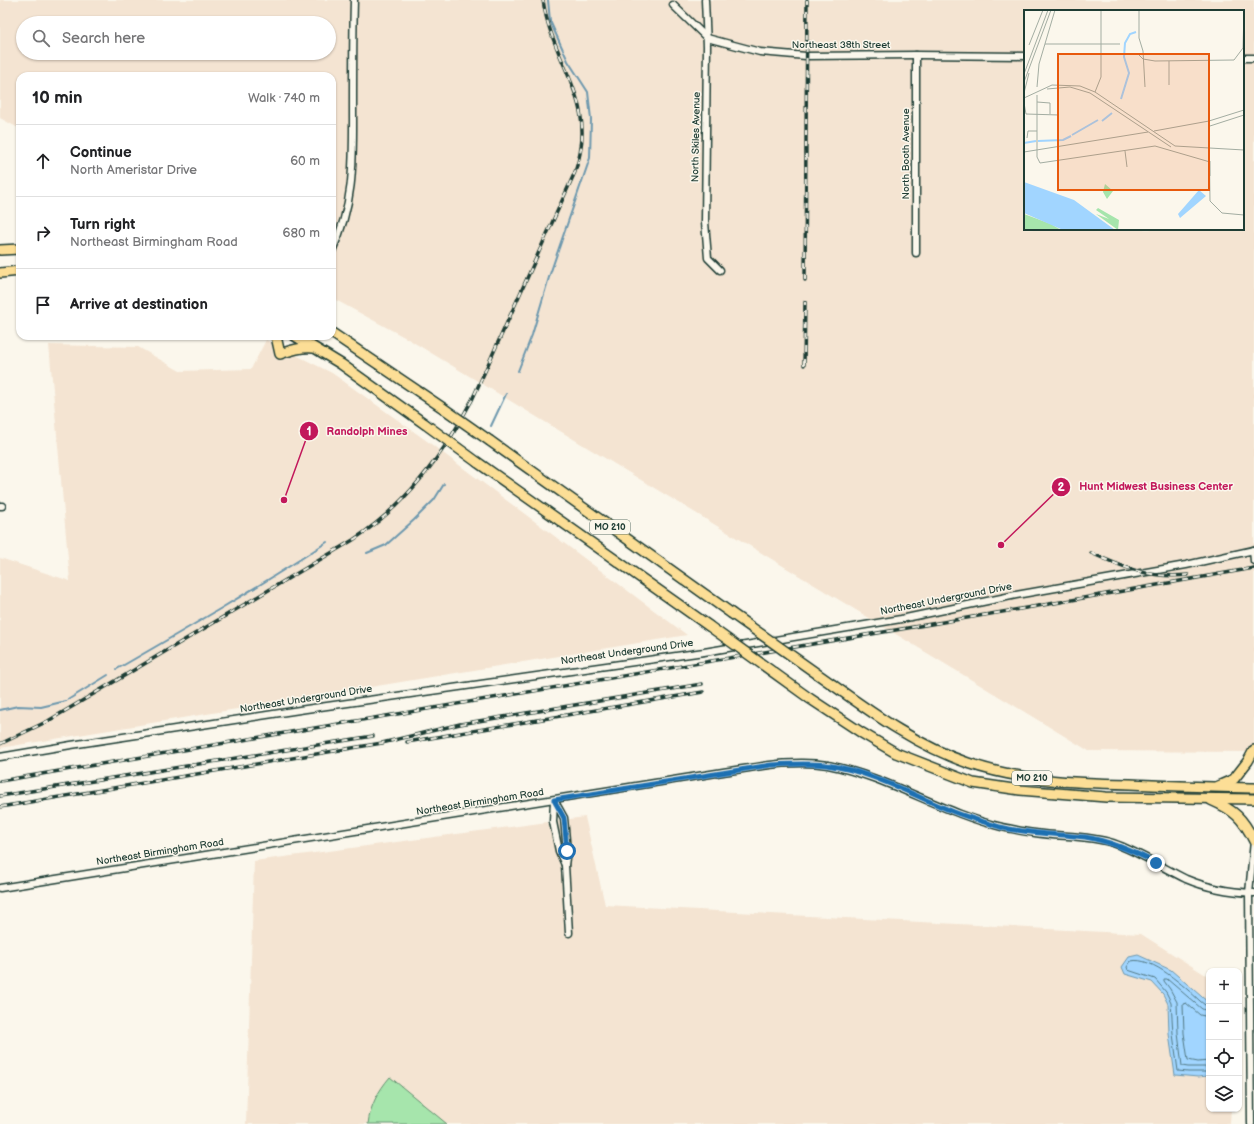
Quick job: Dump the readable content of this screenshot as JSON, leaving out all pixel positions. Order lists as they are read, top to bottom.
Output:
{
  "streets": {
    "highway": ["MO 210"],
    "street": [
      "Northeast 38th Street",
      "North Skiles Avenue",
      "North Booth Avenue",
      "Northeast Underground Drive",
      "Northeast Birmingham Road"
    ]
  },
  "crossings": [
    ["Northeast 38th Street", "North Skiles Avenue"],
    ["Northeast 38th Street", "North Booth Avenue"]
  ],
  "places": ["Randolph Mines", "Hunt Midwest Business Center"],
  "page": {
    "search": "Search here",
    "heading": ["10 min", "Walk · 740 m"],
    "list": [
      ["Continue", "North Ameristar Drive", "60 m"],
      ["Turn right", "Northeast Birmingham Road", "680 m"],
      "Arrive at destination"
    ],
    "map_buttons": ["+", "−"]
  }
}
